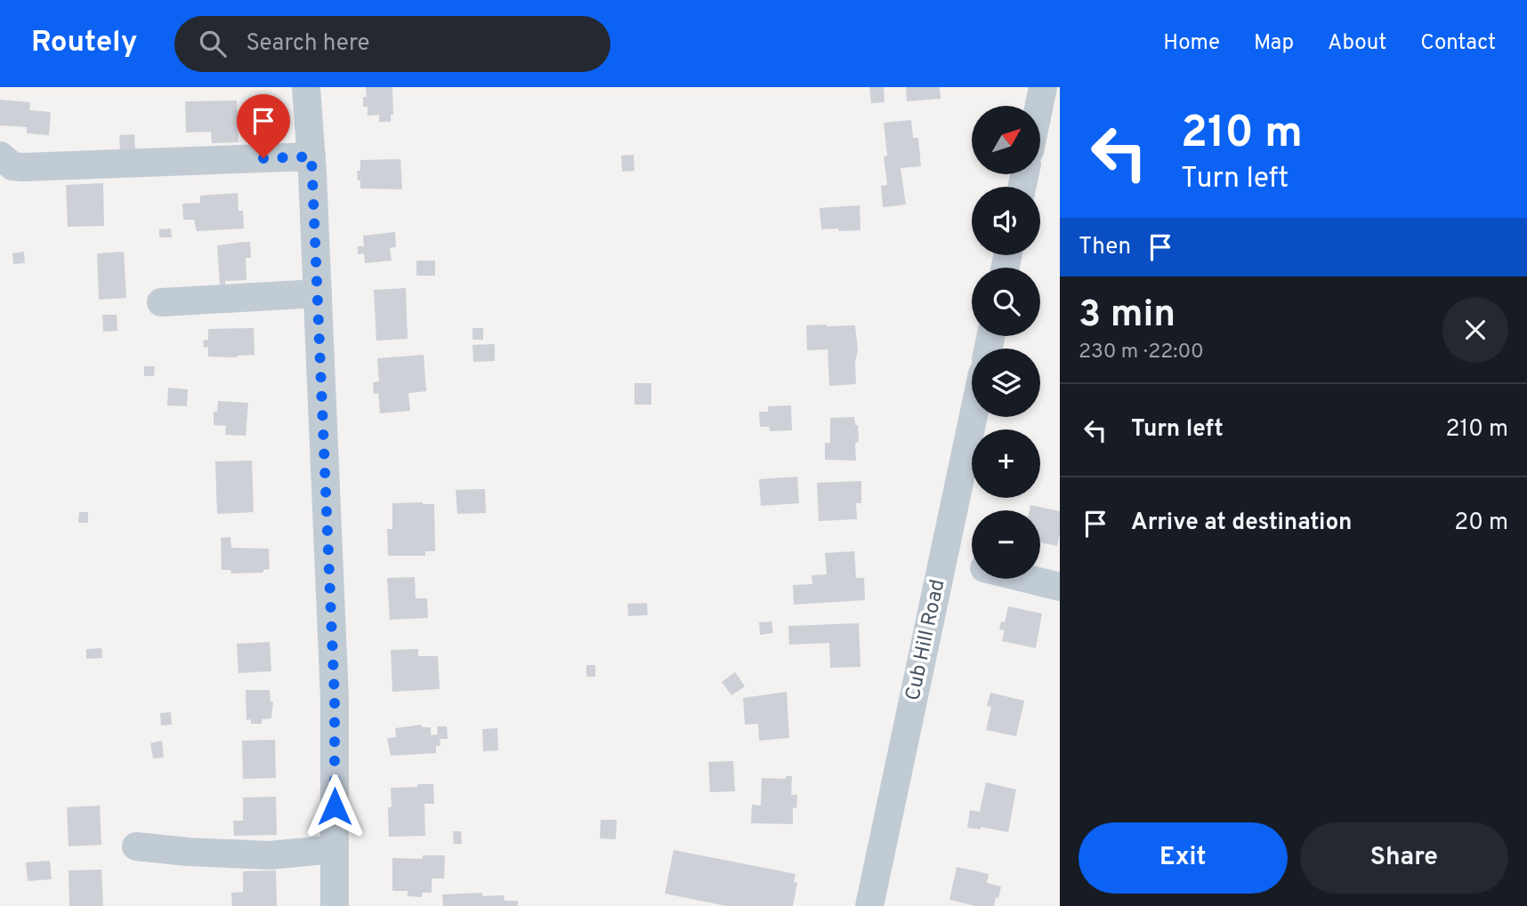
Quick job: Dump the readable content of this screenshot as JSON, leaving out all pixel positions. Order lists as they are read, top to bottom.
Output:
{
  "streets": {
    "street": ["Cub Hill Road"]
  },
  "north": "top right",
  "page": {
    "header": "Routely",
    "search": "Search here",
    "nav": [
      "Home",
      "Map",
      "About",
      "Contact"
    ],
    "turn": ["210 m", "Turn left"],
    "map_buttons": ["+", "−"],
    "then": "Then",
    "heading": ["3 min", "230 m · 22:00"],
    "list": [
      {
        "name": "Turn left",
        "value": "210 m"
      },
      {
        "name": "Arrive at destination",
        "value": "20 m"
      }
    ],
    "buttons": ["Exit", "Share"]
  }
}
